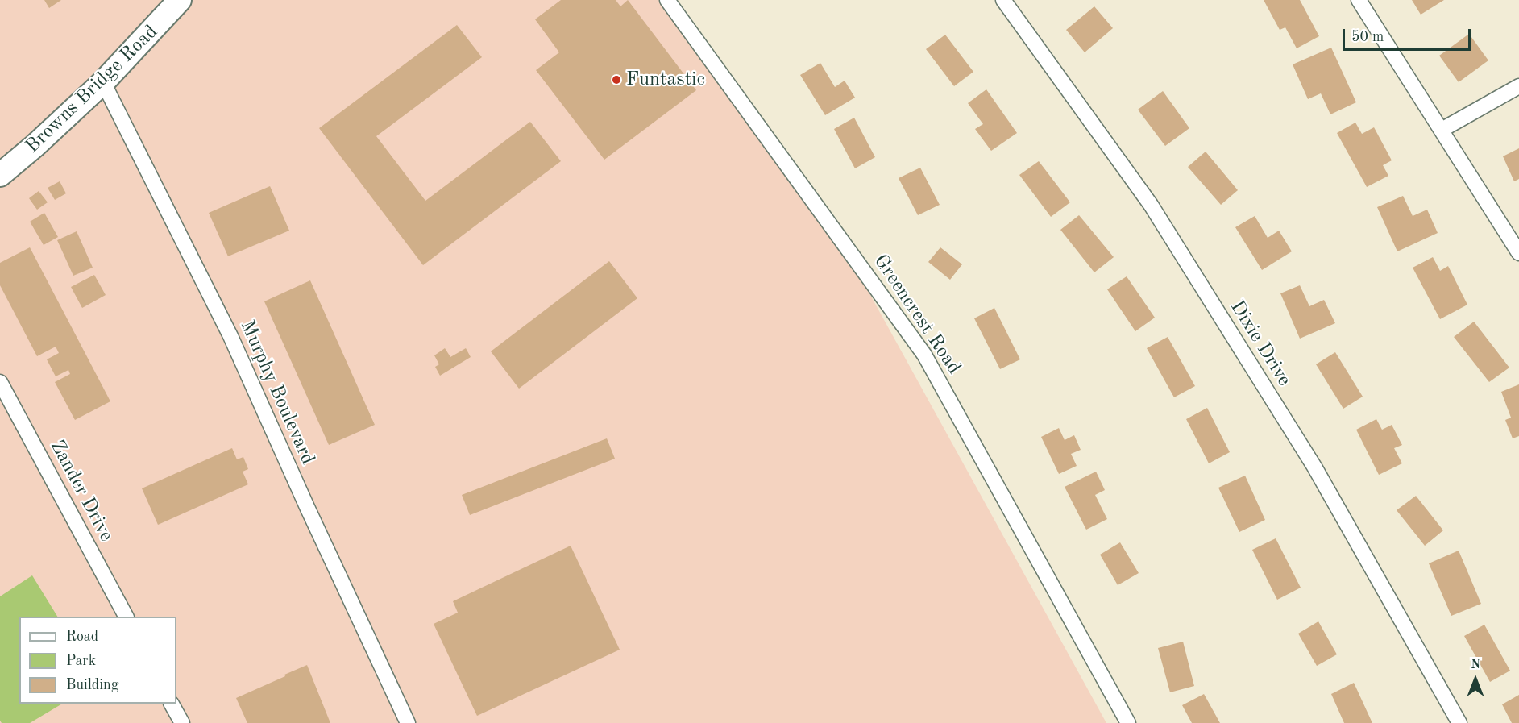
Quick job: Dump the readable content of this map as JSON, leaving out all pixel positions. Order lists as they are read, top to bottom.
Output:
{
  "streets": {
    "main road": ["Browns Bridge Road"],
    "street": [
      "Greencrest Road",
      "Dixie Drive",
      "Murphy Boulevard",
      "Zander Drive"
    ]
  },
  "crossings": [
    ["Browns Bridge Road", "Murphy Boulevard"]
  ],
  "places": ["Funtastic"],
  "legend": ["Road", "Park", "Building"],
  "scale_bar": "50 m",
  "north": "top"
}
